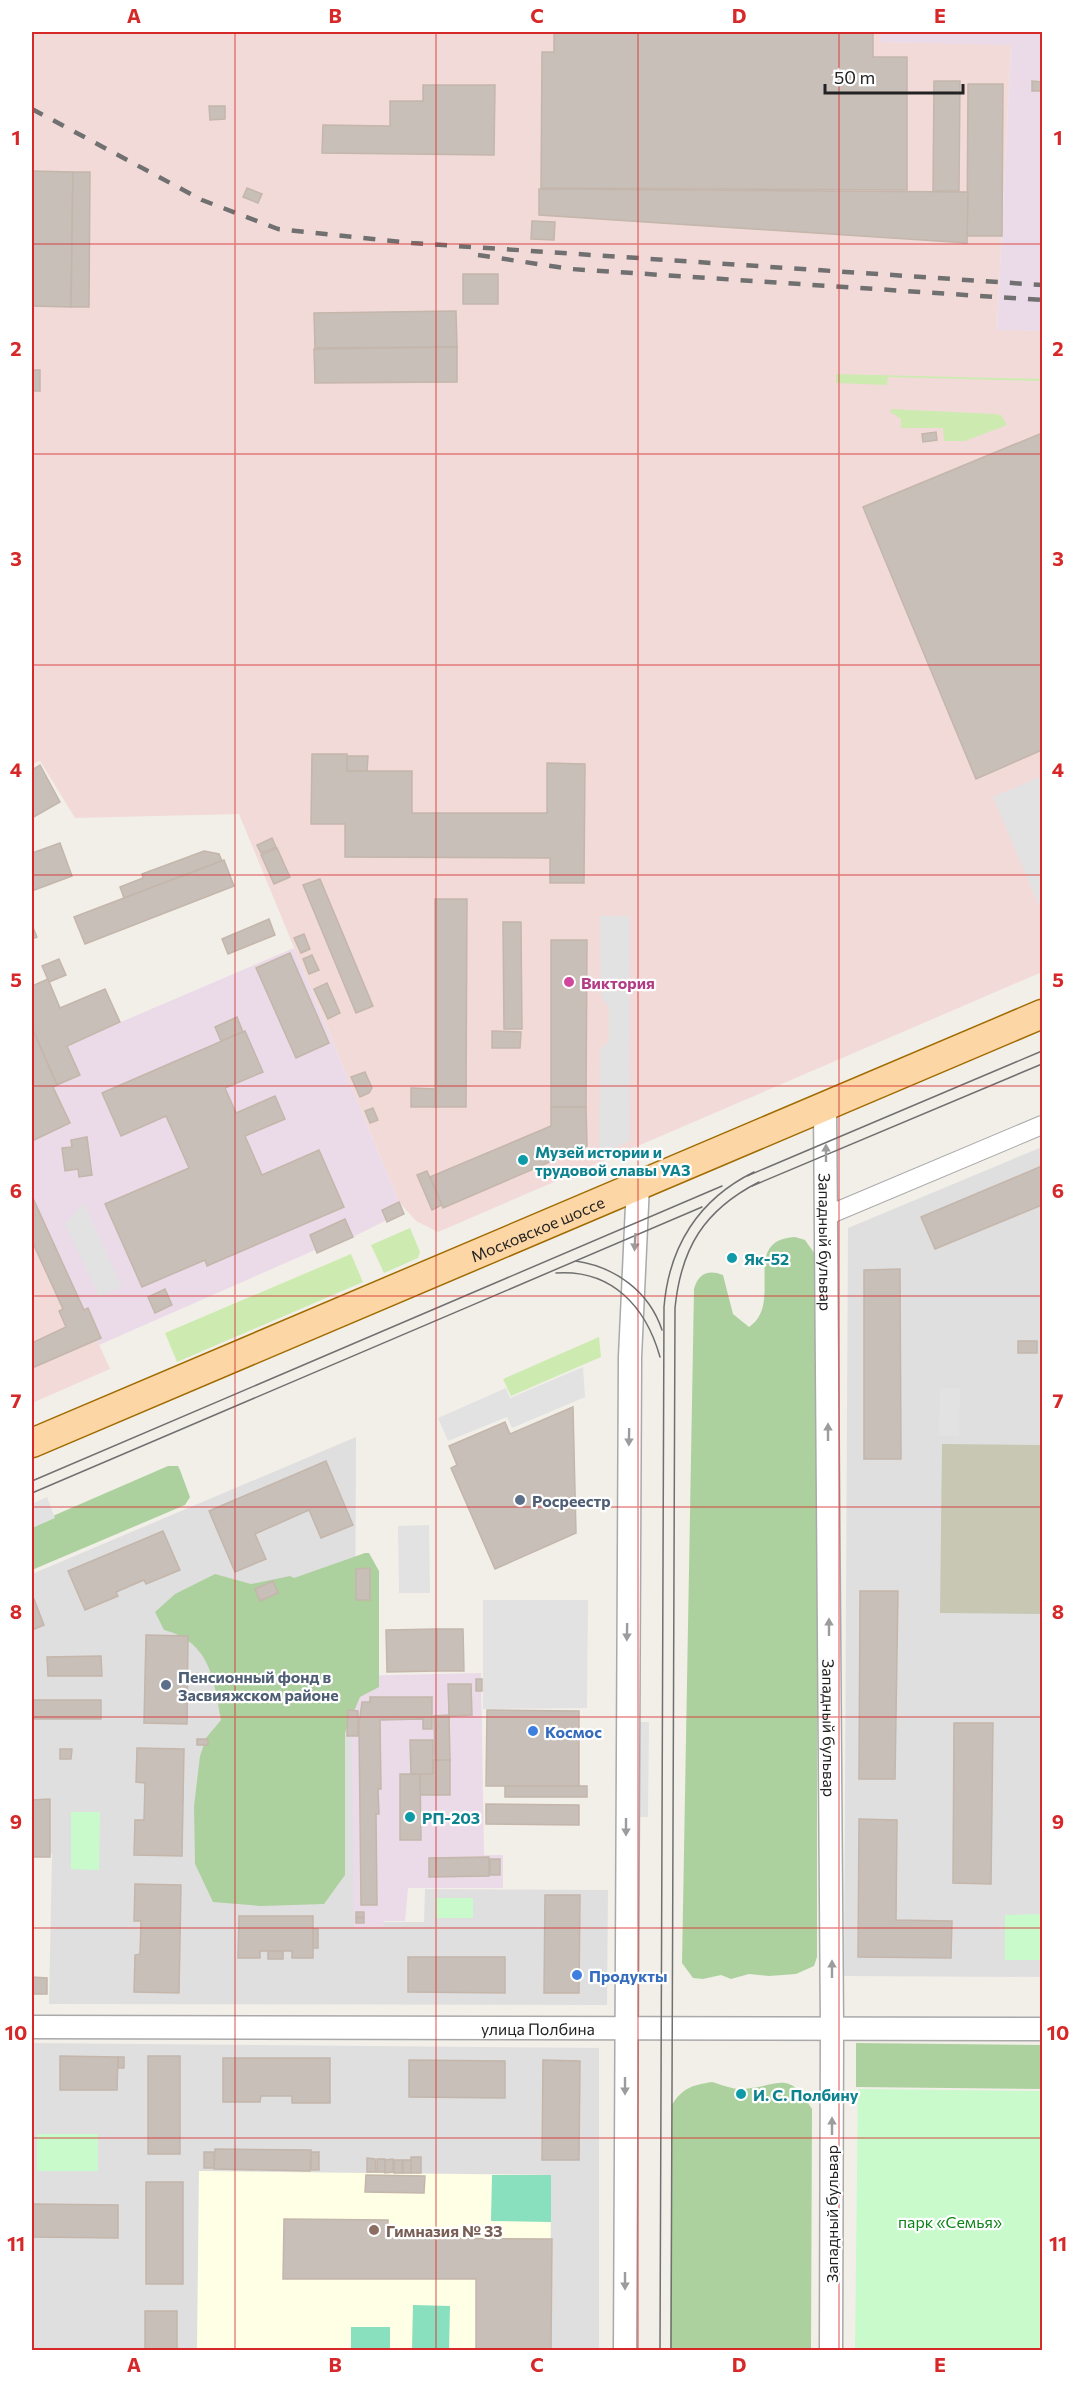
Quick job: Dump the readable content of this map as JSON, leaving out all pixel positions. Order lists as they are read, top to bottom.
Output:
{
  "streets": {
    "main road": ["Московское шоссе"],
    "street": ["Западный бульвар", "улица Полбина"]
  },
  "crossings": [
    ["Московское шоссе", "Западный бульвар"],
    ["Западный бульвар", "улица Полбина"]
  ],
  "parks": ["парк «Семья»"],
  "places": [
    "Виктория",
    "Музей истории и трудовой славы УАЗ",
    "Як-52",
    "Росреестр",
    "Пенсионный фонд в Засвияжском районе",
    "Космос",
    "РП-203",
    "Продукты",
    "И. С. Полбину",
    "Гимназия № 33"
  ],
  "scale_bar": "50 m",
  "grid": {
    "columns": [
      "A",
      "B",
      "C",
      "D",
      "E"
    ],
    "rows": [
      "1",
      "2",
      "3",
      "4",
      "5",
      "6",
      "7",
      "8",
      "9",
      "10",
      "11"
    ]
  }
}
